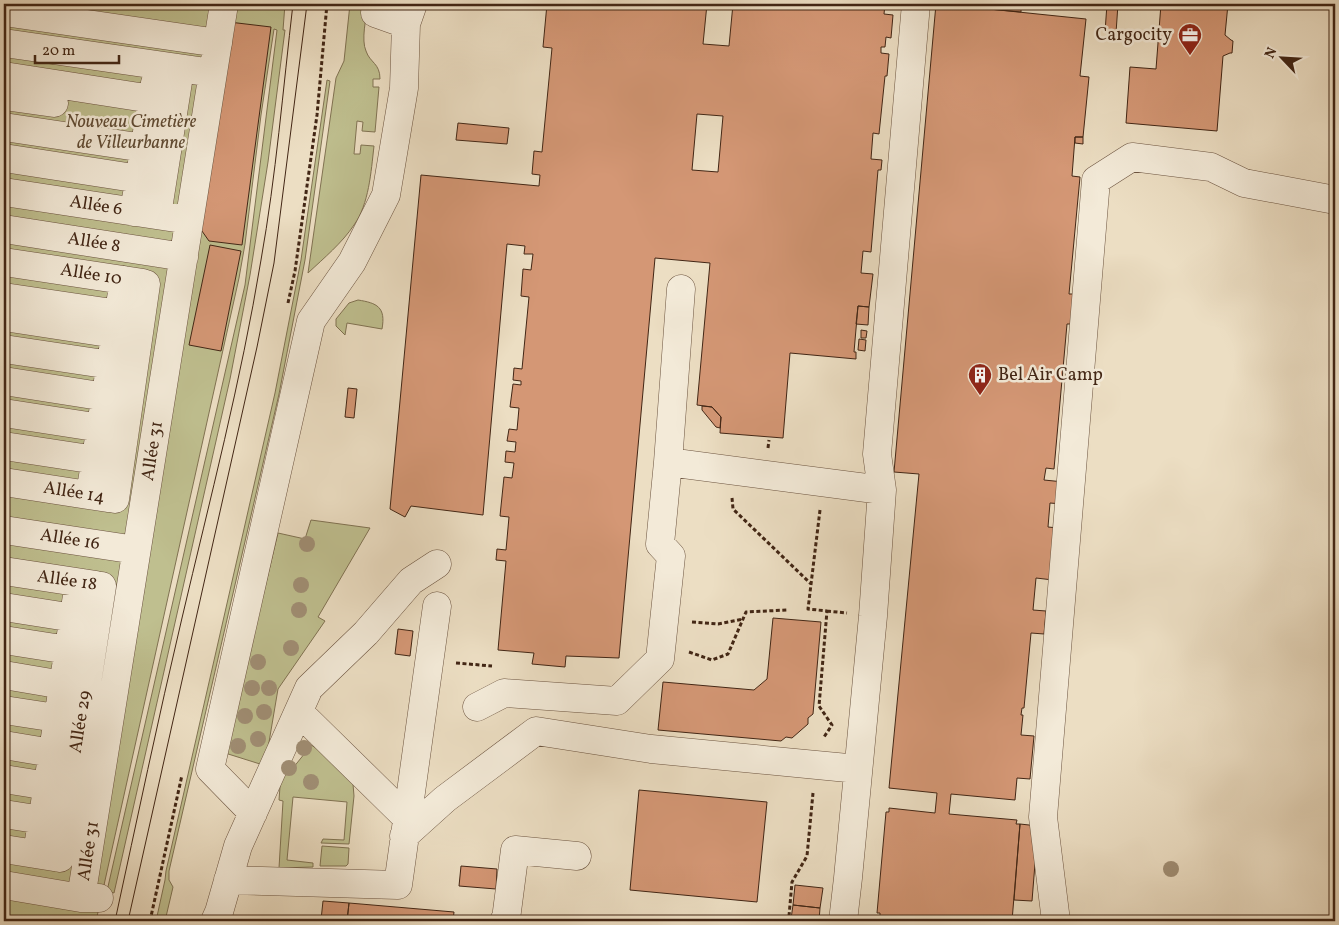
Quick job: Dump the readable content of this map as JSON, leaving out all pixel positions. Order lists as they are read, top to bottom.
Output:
{
  "streets": {
    "lane": [
      "Allée 6",
      "Allée 8",
      "Allée 10",
      "Allée 31",
      "Allée 14",
      "Allée 16",
      "Allée 18",
      "Allée 29"
    ]
  },
  "crossings": [
    ["Allée 6", "Allée 31"],
    ["Allée 8", "Allée 31"],
    ["Allée 10", "Allée 31"],
    ["Allée 31", "Allée 14"],
    ["Allée 31", "Allée 16"],
    ["Allée 31", "Allée 18"],
    ["Allée 18", "Allée 29"]
  ],
  "parks": ["Nouveau Cimetière de Villeurbanne"],
  "places": {
    "office": ["Cargocity"],
    "building": ["Bel Air Camp"]
  },
  "scale_bar": "20 m",
  "north": "top left"
}
